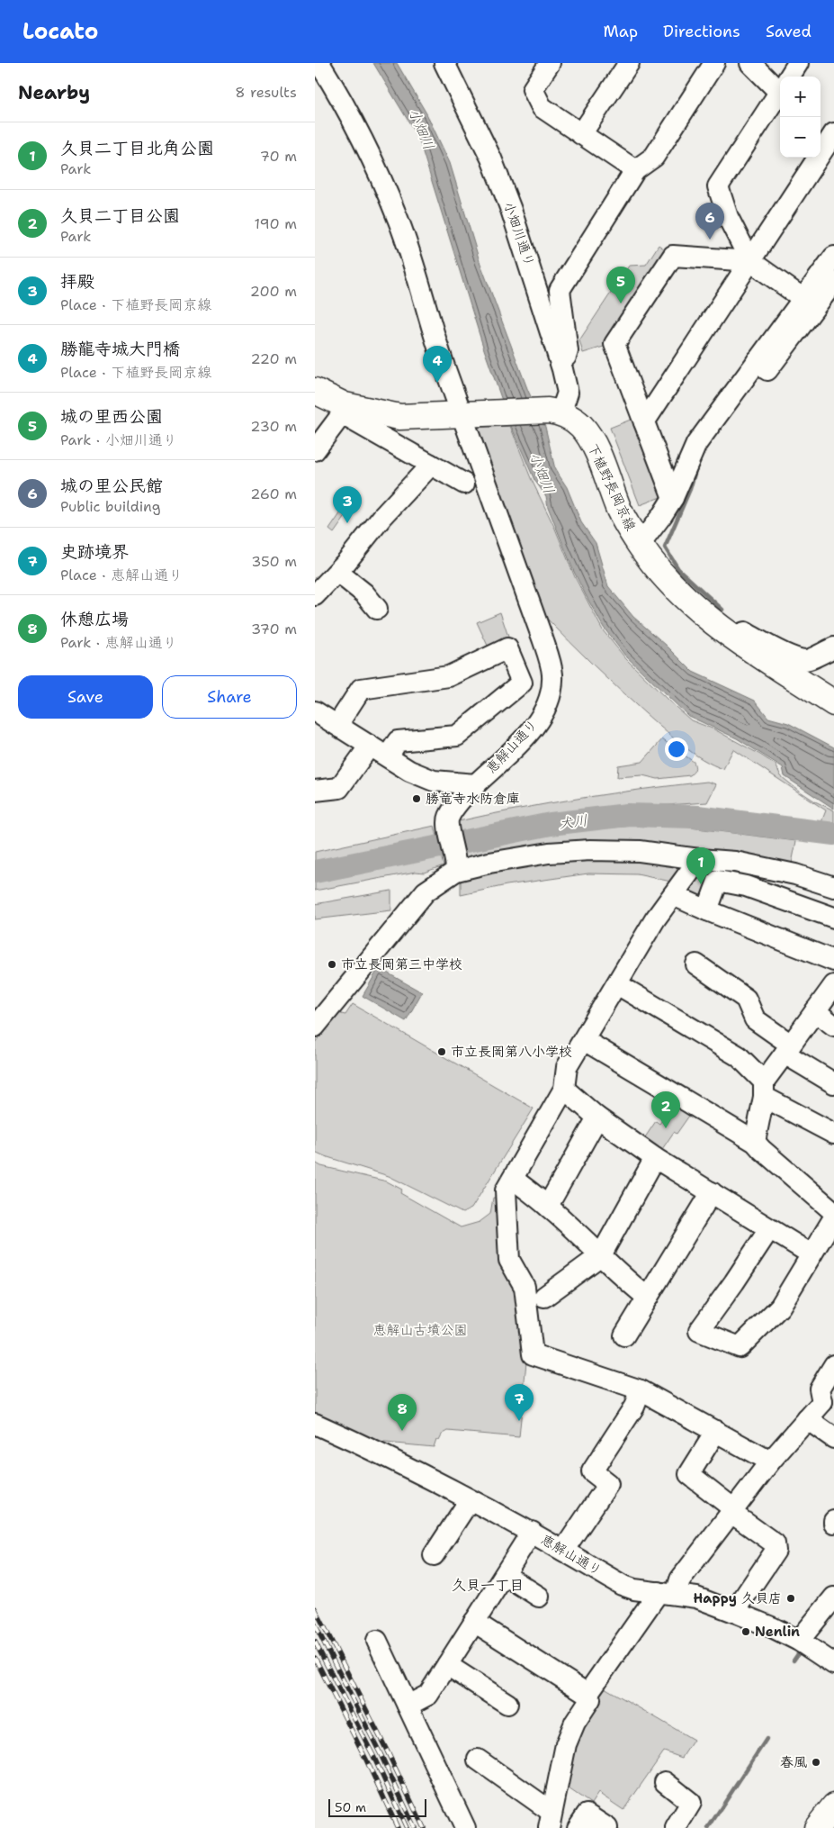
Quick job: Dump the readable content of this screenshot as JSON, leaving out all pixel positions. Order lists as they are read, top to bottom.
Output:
{
  "streets": {
    "main road": ["下植野長岡京線"],
    "street": ["小畑川通り", "恵解山通り"]
  },
  "crossings": [
    ["小畑川通り", "下植野長岡京線"],
    ["下植野長岡京線", "恵解山通り"]
  ],
  "districts": ["久貝一丁目"],
  "water": ["小畑川", "犬川"],
  "parks": ["恵解山古墳公園"],
  "places": [
    "勝竜寺水防倉庫",
    "市立長岡第三中学校",
    "市立長岡第八小学校",
    "Happy 久貝店",
    "Nenlin",
    "春風"
  ],
  "scale_bar": "50 m",
  "page": {
    "header": "Locato",
    "nav": ["Map", "Directions", "Saved"],
    "heading": ["Nearby", "8 results"],
    "map_buttons": ["+", "−"],
    "list": [
      {
        "mark": "1",
        "name": "久貝二丁目北角公園",
        "note": "Park",
        "value": "70 m"
      },
      {
        "mark": "2",
        "name": "久貝二丁目公園",
        "note": "Park",
        "value": "190 m"
      },
      {
        "mark": "3",
        "name": "拝殿",
        "note": "Place · 下植野長岡京線",
        "value": "200 m"
      },
      {
        "mark": "4",
        "name": "勝龍寺城大門橋",
        "note": "Place · 下植野長岡京線",
        "value": "220 m"
      },
      {
        "mark": "5",
        "name": "城の里西公園",
        "note": "Park · 小畑川通り",
        "value": "230 m"
      },
      {
        "mark": "6",
        "name": "城の里公民館",
        "note": "Public building",
        "value": "260 m"
      },
      {
        "mark": "7",
        "name": "史跡境界",
        "note": "Place · 恵解山通り",
        "value": "350 m"
      },
      {
        "mark": "8",
        "name": "休憩広場",
        "note": "Park · 恵解山通り",
        "value": "370 m"
      }
    ],
    "pins": [
      "6",
      "5",
      "4",
      "3",
      "1",
      "2",
      "7",
      "8"
    ],
    "buttons": ["Save", "Share"],
    "scale": "50 m"
  }
}
